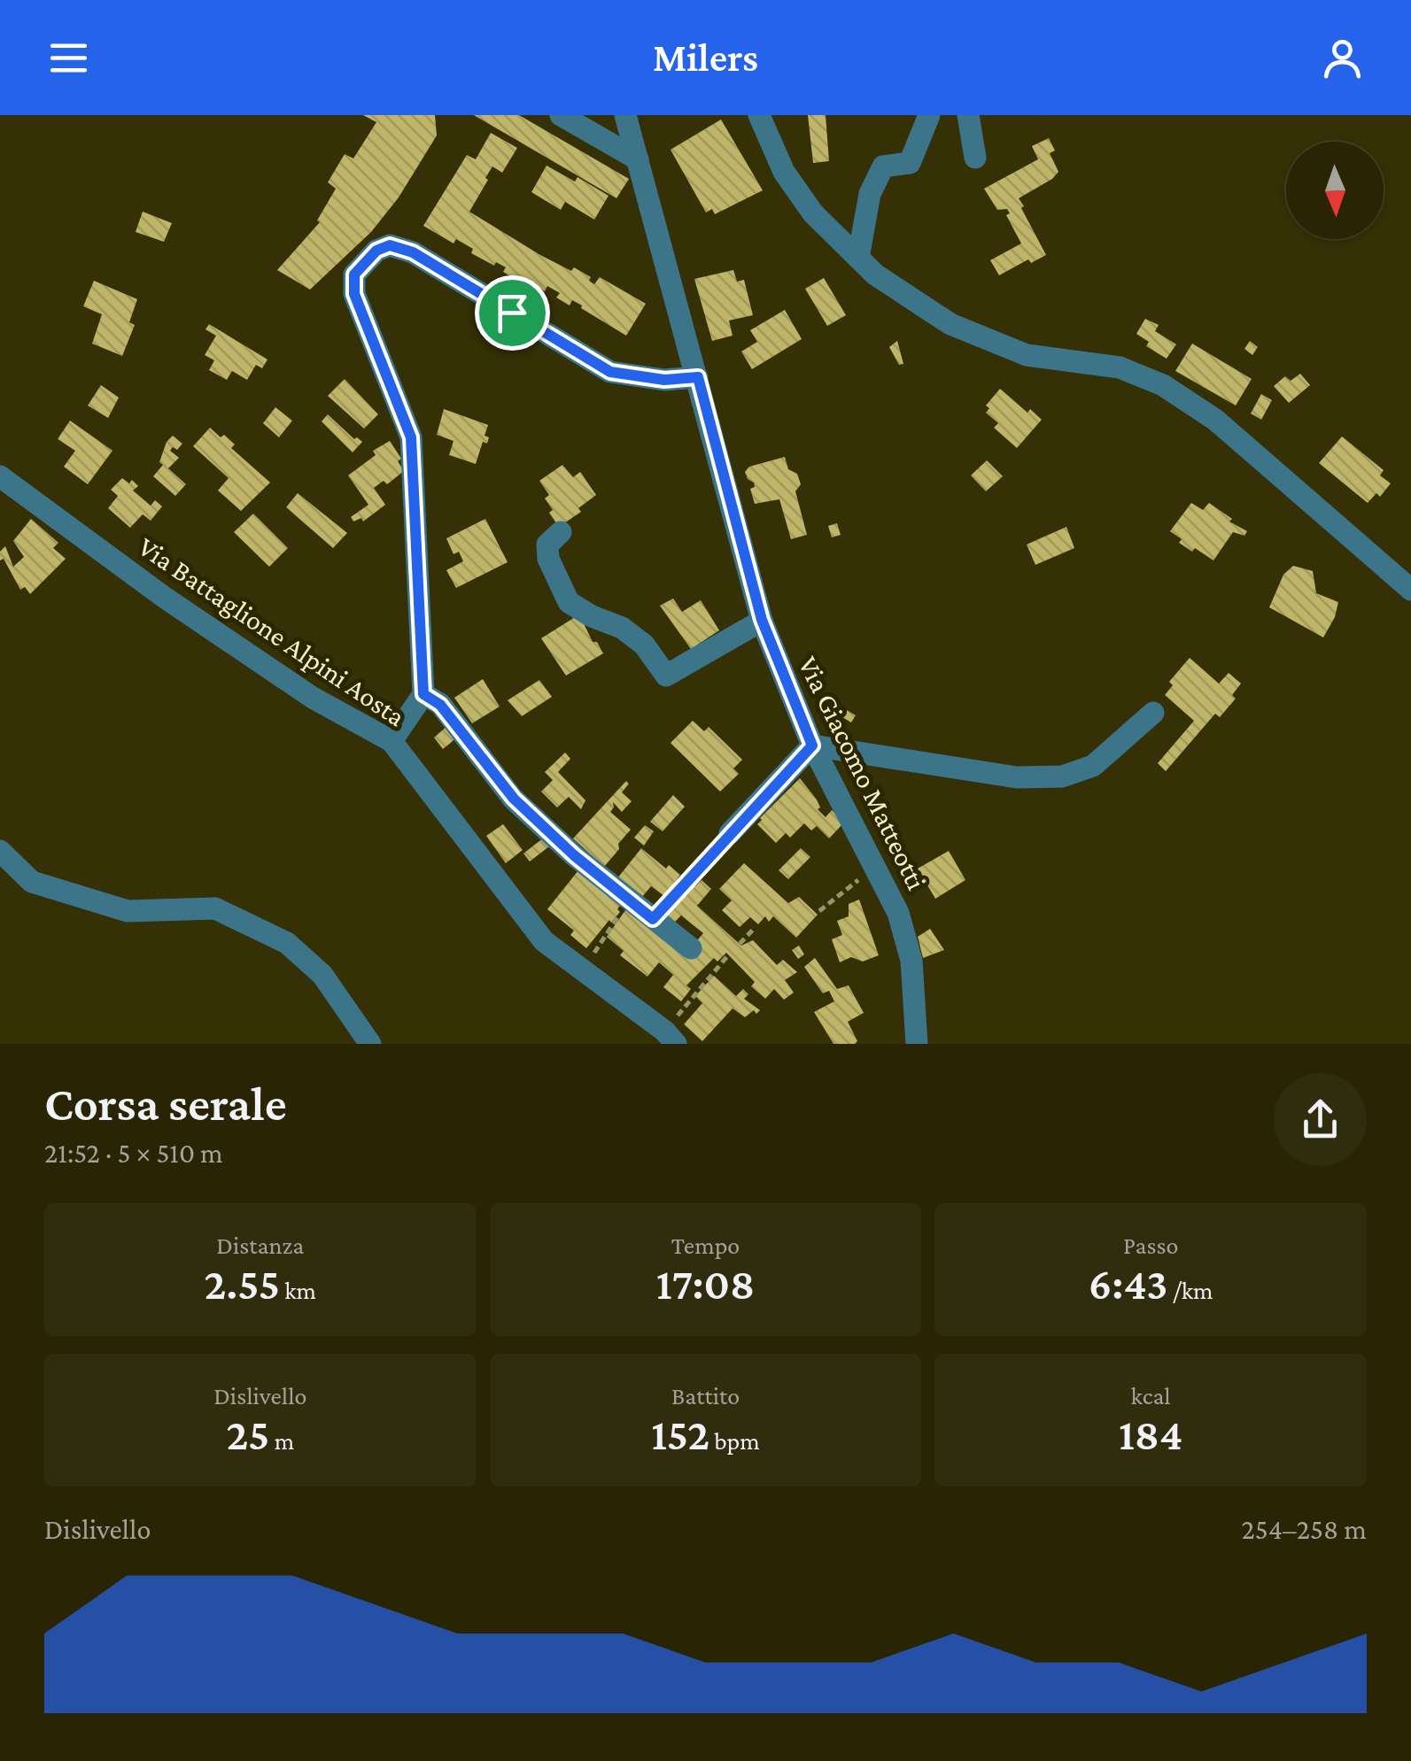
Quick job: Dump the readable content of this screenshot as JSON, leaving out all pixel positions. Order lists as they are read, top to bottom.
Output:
{
  "streets": {
    "street": ["Via Battaglione Alpini Aosta", "Via Giacomo Matteotti"]
  },
  "north": "bottom",
  "page": {
    "header": "Milers",
    "heading": ["Corsa serale", "21:52 · 5 × 510 m"],
    "stats": [
      ["Distanza", "2.55 km"],
      ["Tempo", "17:08"],
      ["Passo", "6:43 /km"],
      ["Dislivello", "25 m"],
      ["Battito", "152 bpm"],
      ["kcal", "184"]
    ],
    "chart": ["Dislivello", "254–258 m"]
  }
}
